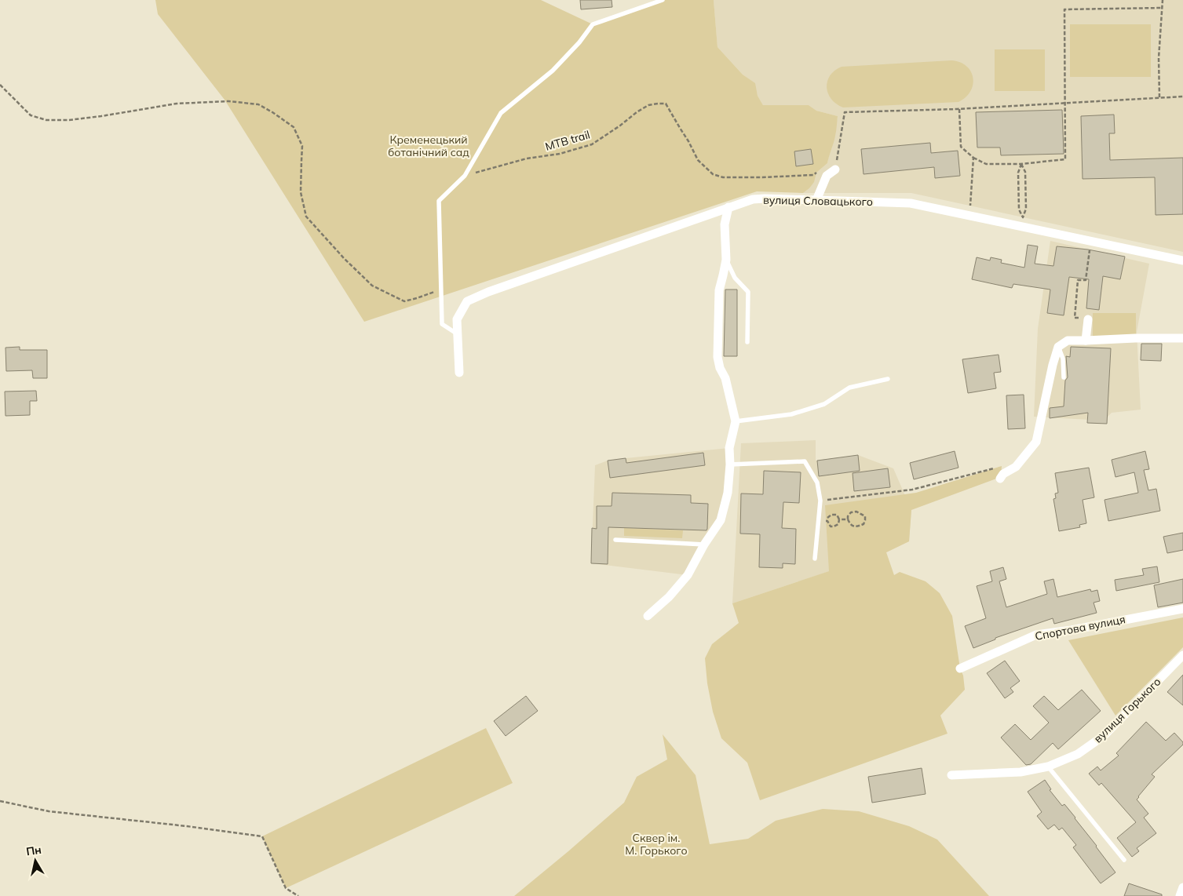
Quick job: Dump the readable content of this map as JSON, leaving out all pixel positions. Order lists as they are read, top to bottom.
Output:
{
  "streets": {
    "street": ["вулиця Словацького", "Спортова вулиця", "вулиця Горького"],
    "path": ["MTB trail"]
  },
  "parks": ["Кременецький ботанічний сад", "Сквер ім. М. Горького"],
  "north": "top"
}
